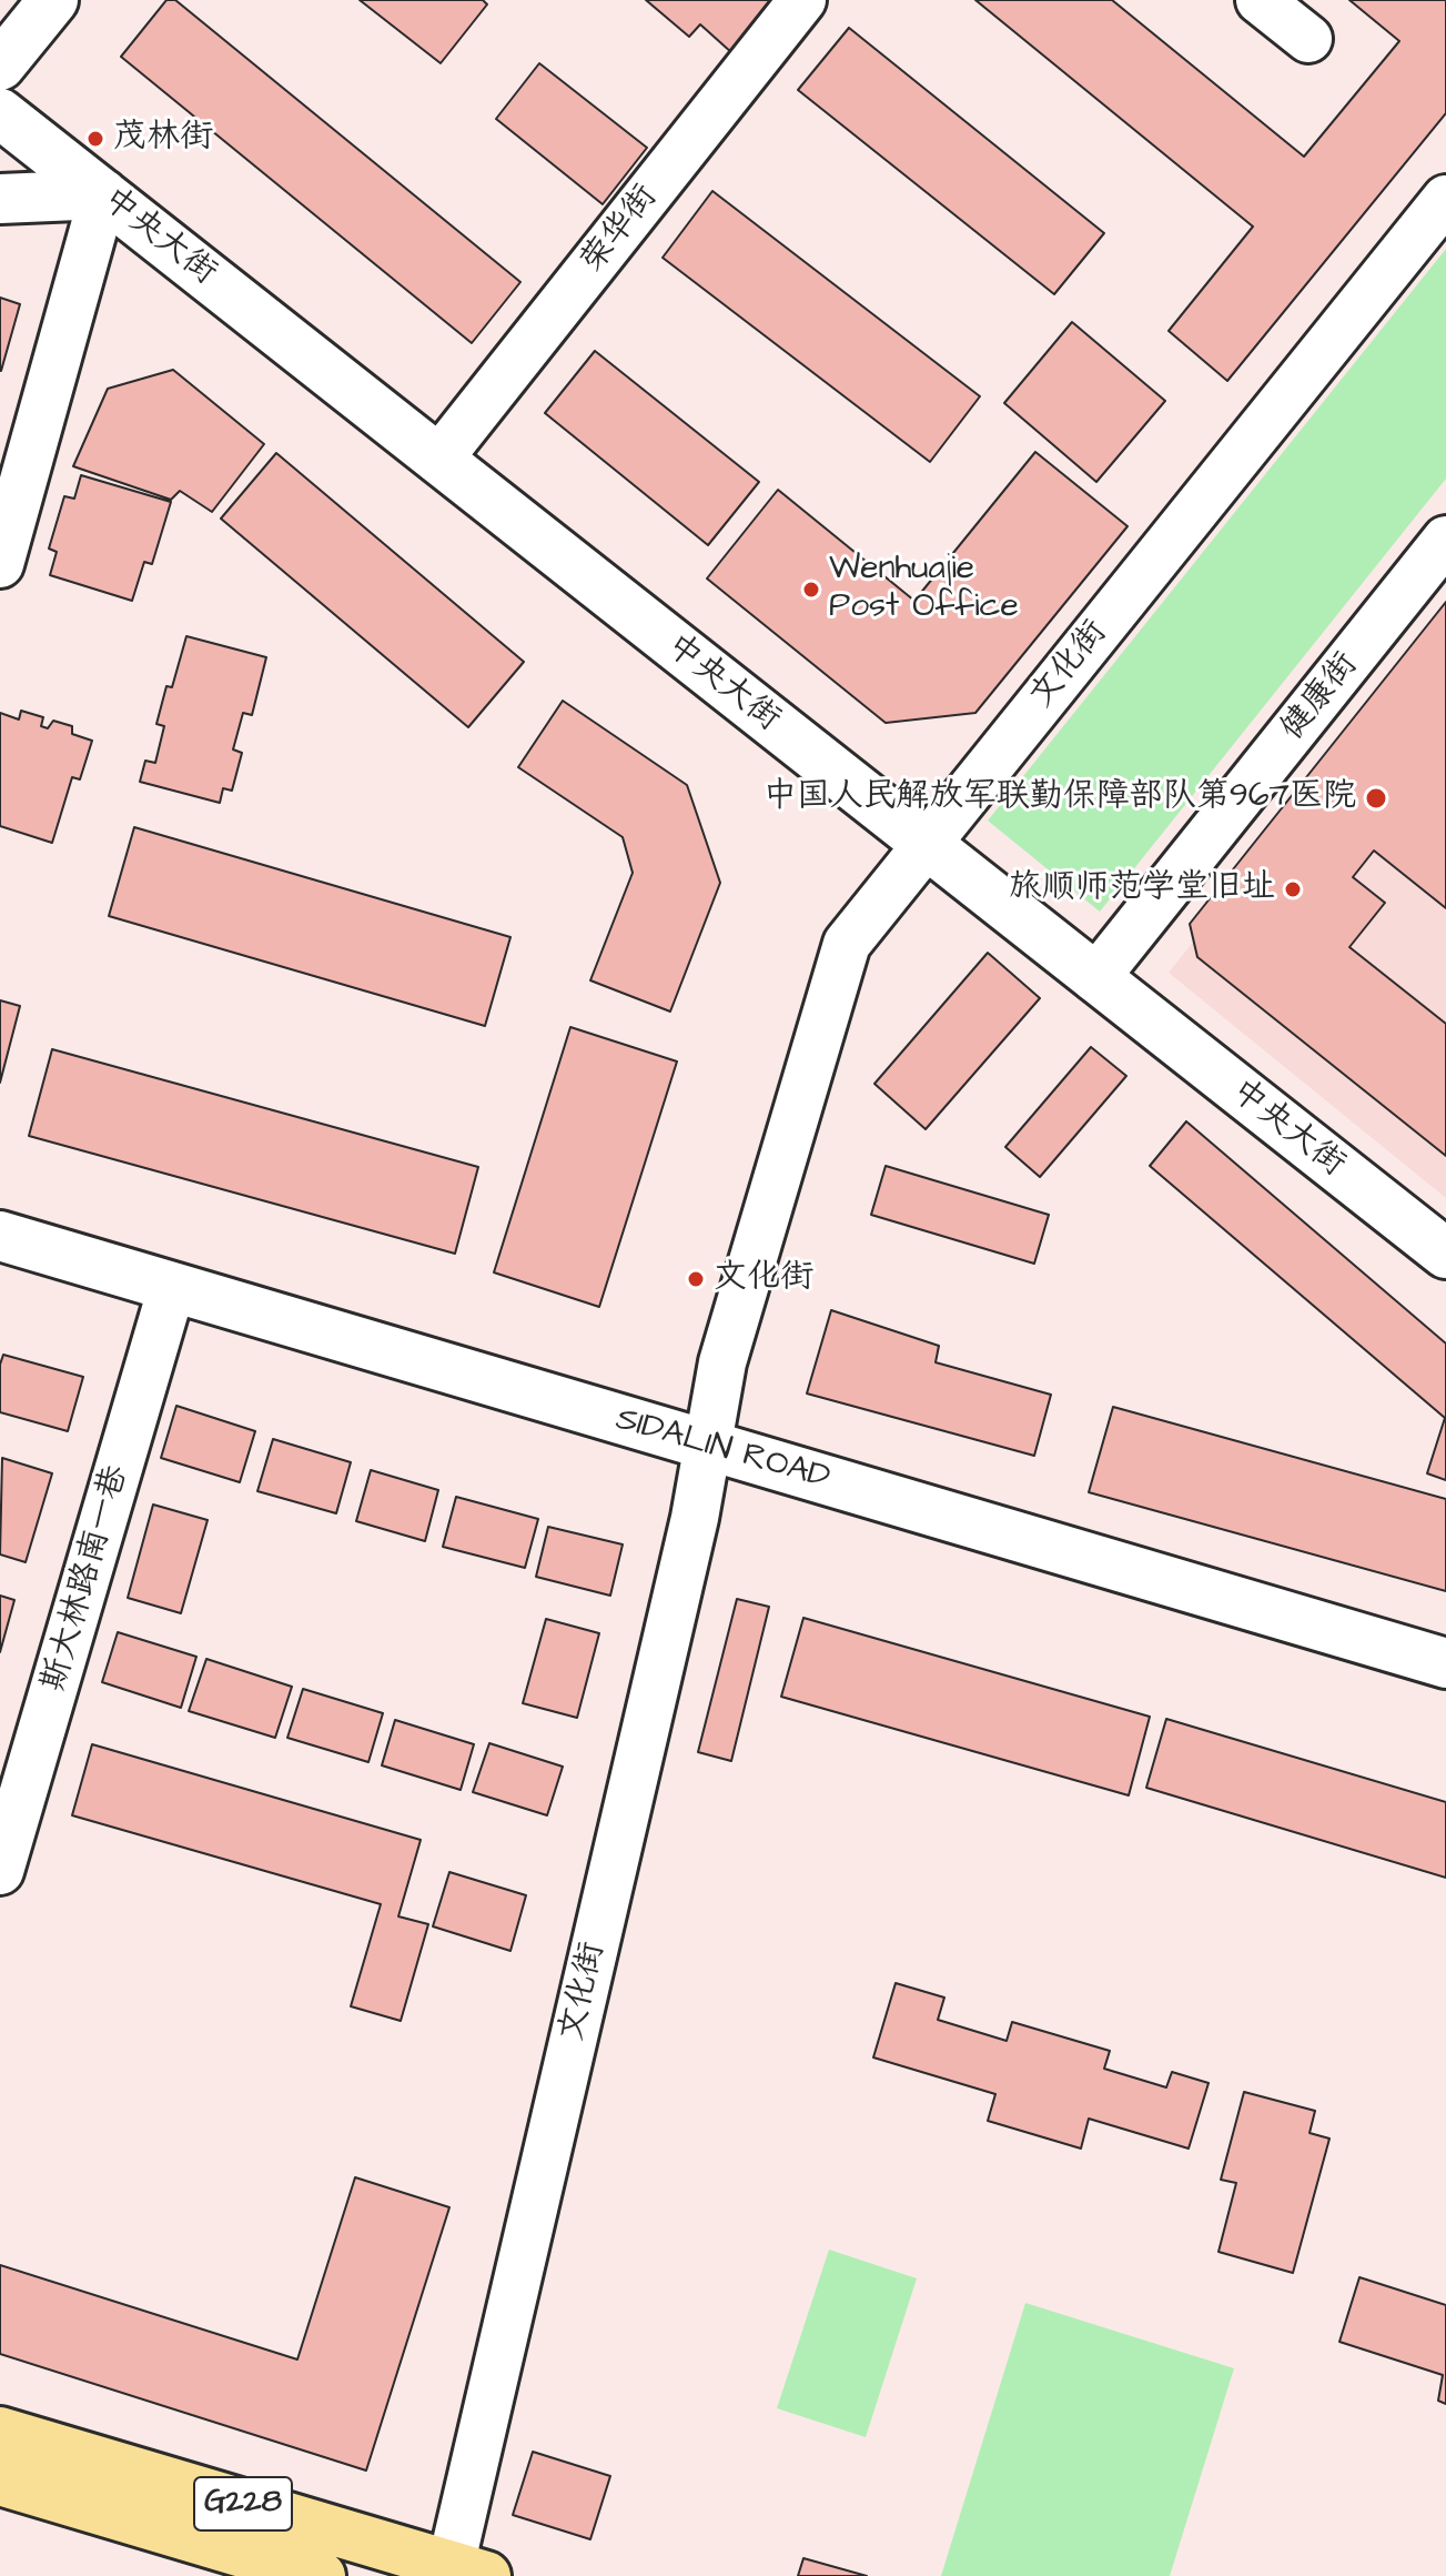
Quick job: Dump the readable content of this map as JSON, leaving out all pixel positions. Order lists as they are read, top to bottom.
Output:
{
  "streets": {
    "highway": ["G228"],
    "street": [
      "荣华街",
      "中央大街",
      "文化街",
      "健康街",
      "SIDALIN ROAD",
      "斯大林路南一巷"
    ]
  },
  "crossings": [
    ["荣华街", "中央大街"],
    ["中央大街", "文化街"],
    ["中央大街", "健康街"],
    ["文化街", "SIDALIN ROAD"],
    ["文化街", "G228"],
    ["SIDALIN ROAD", "斯大林路南一巷"]
  ],
  "places": [
    "茂林街",
    "Wenhuajie Post Office",
    "中国人民解放军联勤保障部队第967医院",
    "旅顺师范学堂旧址",
    "文化街"
  ]
}
